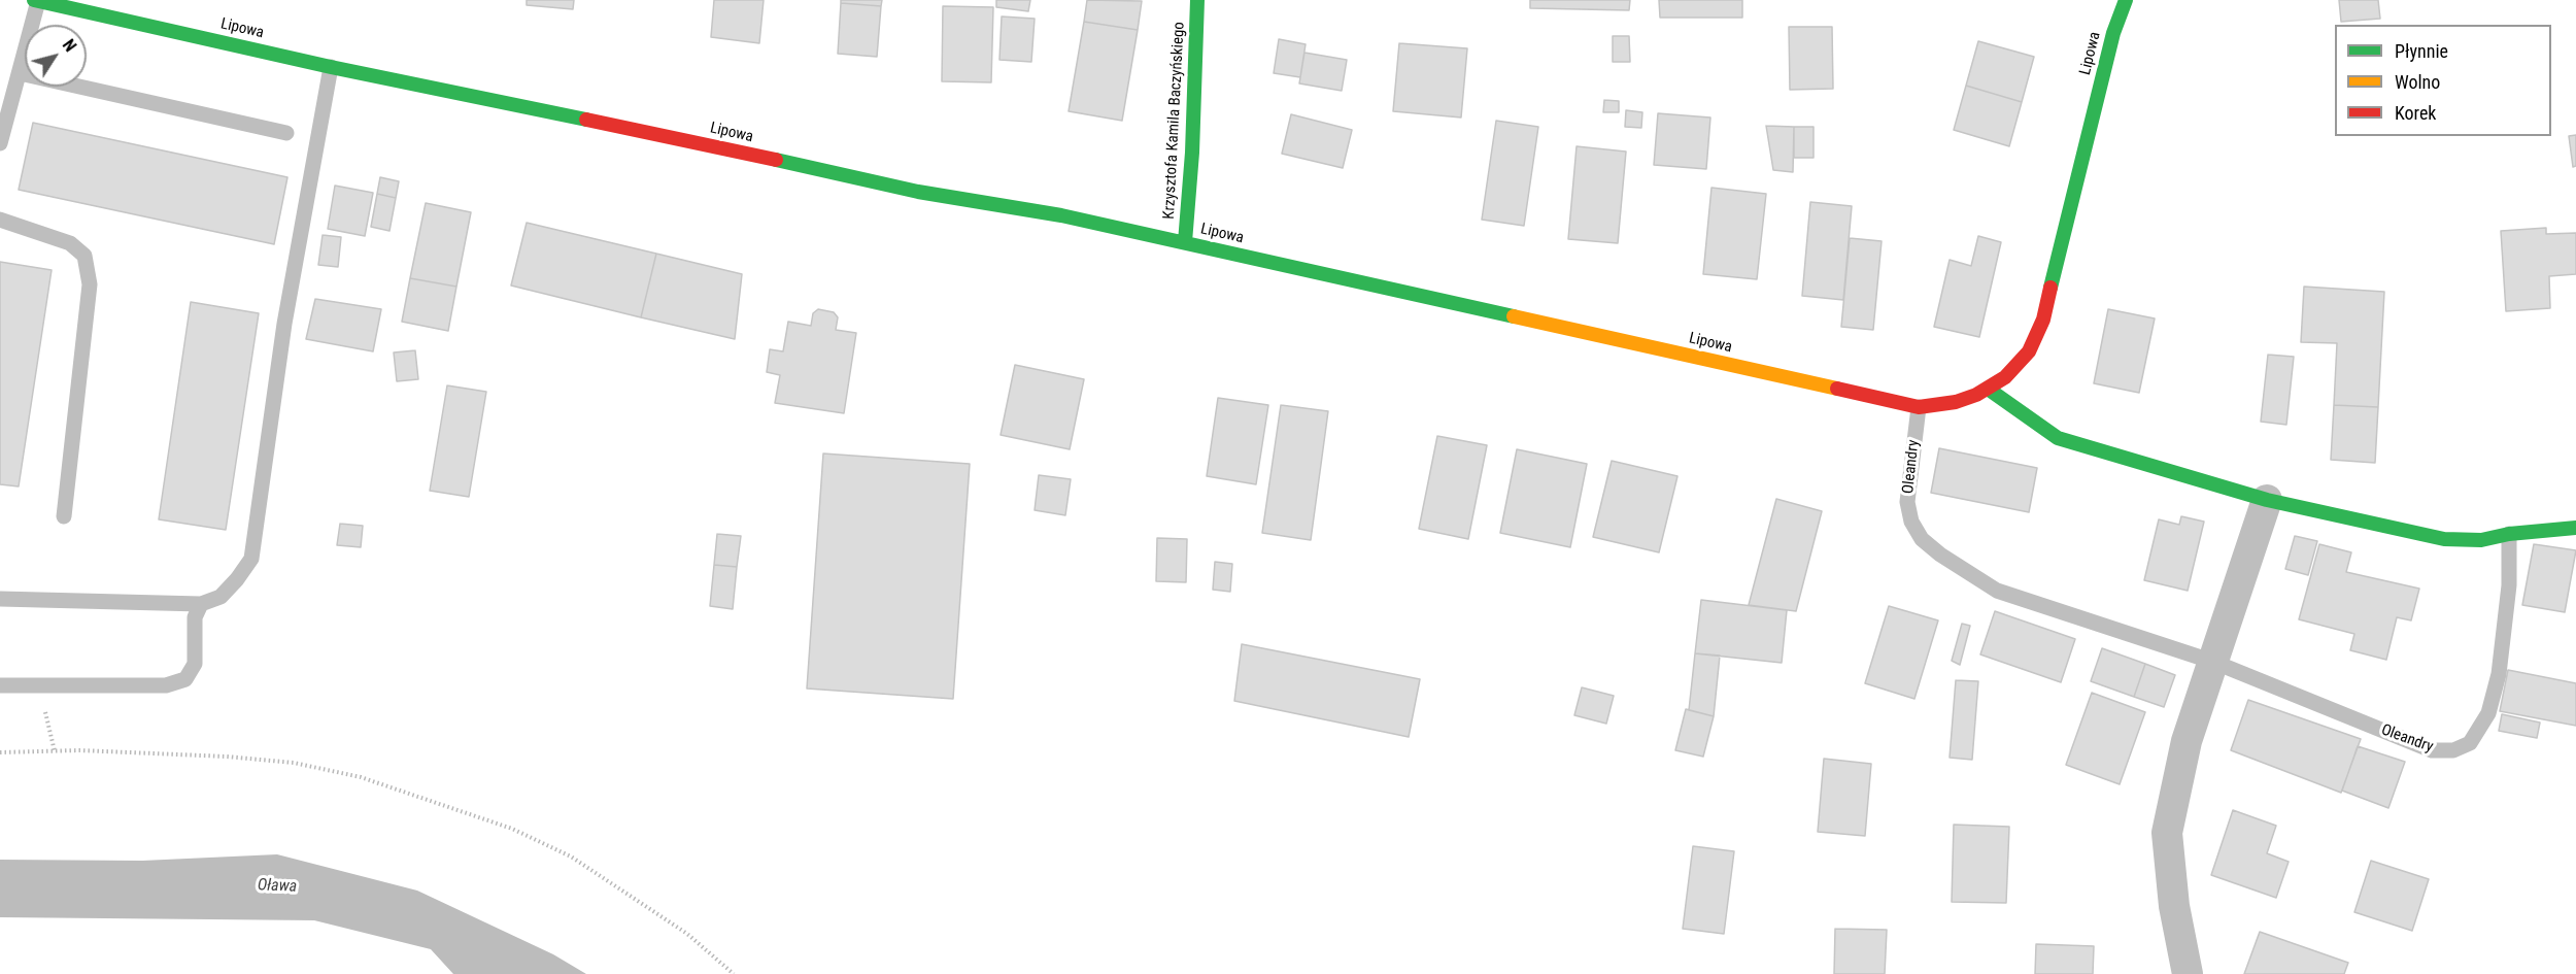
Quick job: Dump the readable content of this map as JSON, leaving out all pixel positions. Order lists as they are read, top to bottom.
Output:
{
  "streets": {
    "street": ["Lipowa", "Krzysztofa Kamila Baczyńskiego"],
    "lane": ["Oleandry"]
  },
  "crossings": [
    ["Lipowa", "Krzysztofa Kamila Baczyńskiego"],
    ["Lipowa", "Oleandry"]
  ],
  "water": ["Oława"],
  "legend": ["Płynnie", "Wolno", "Korek"],
  "north": "top right"
}
